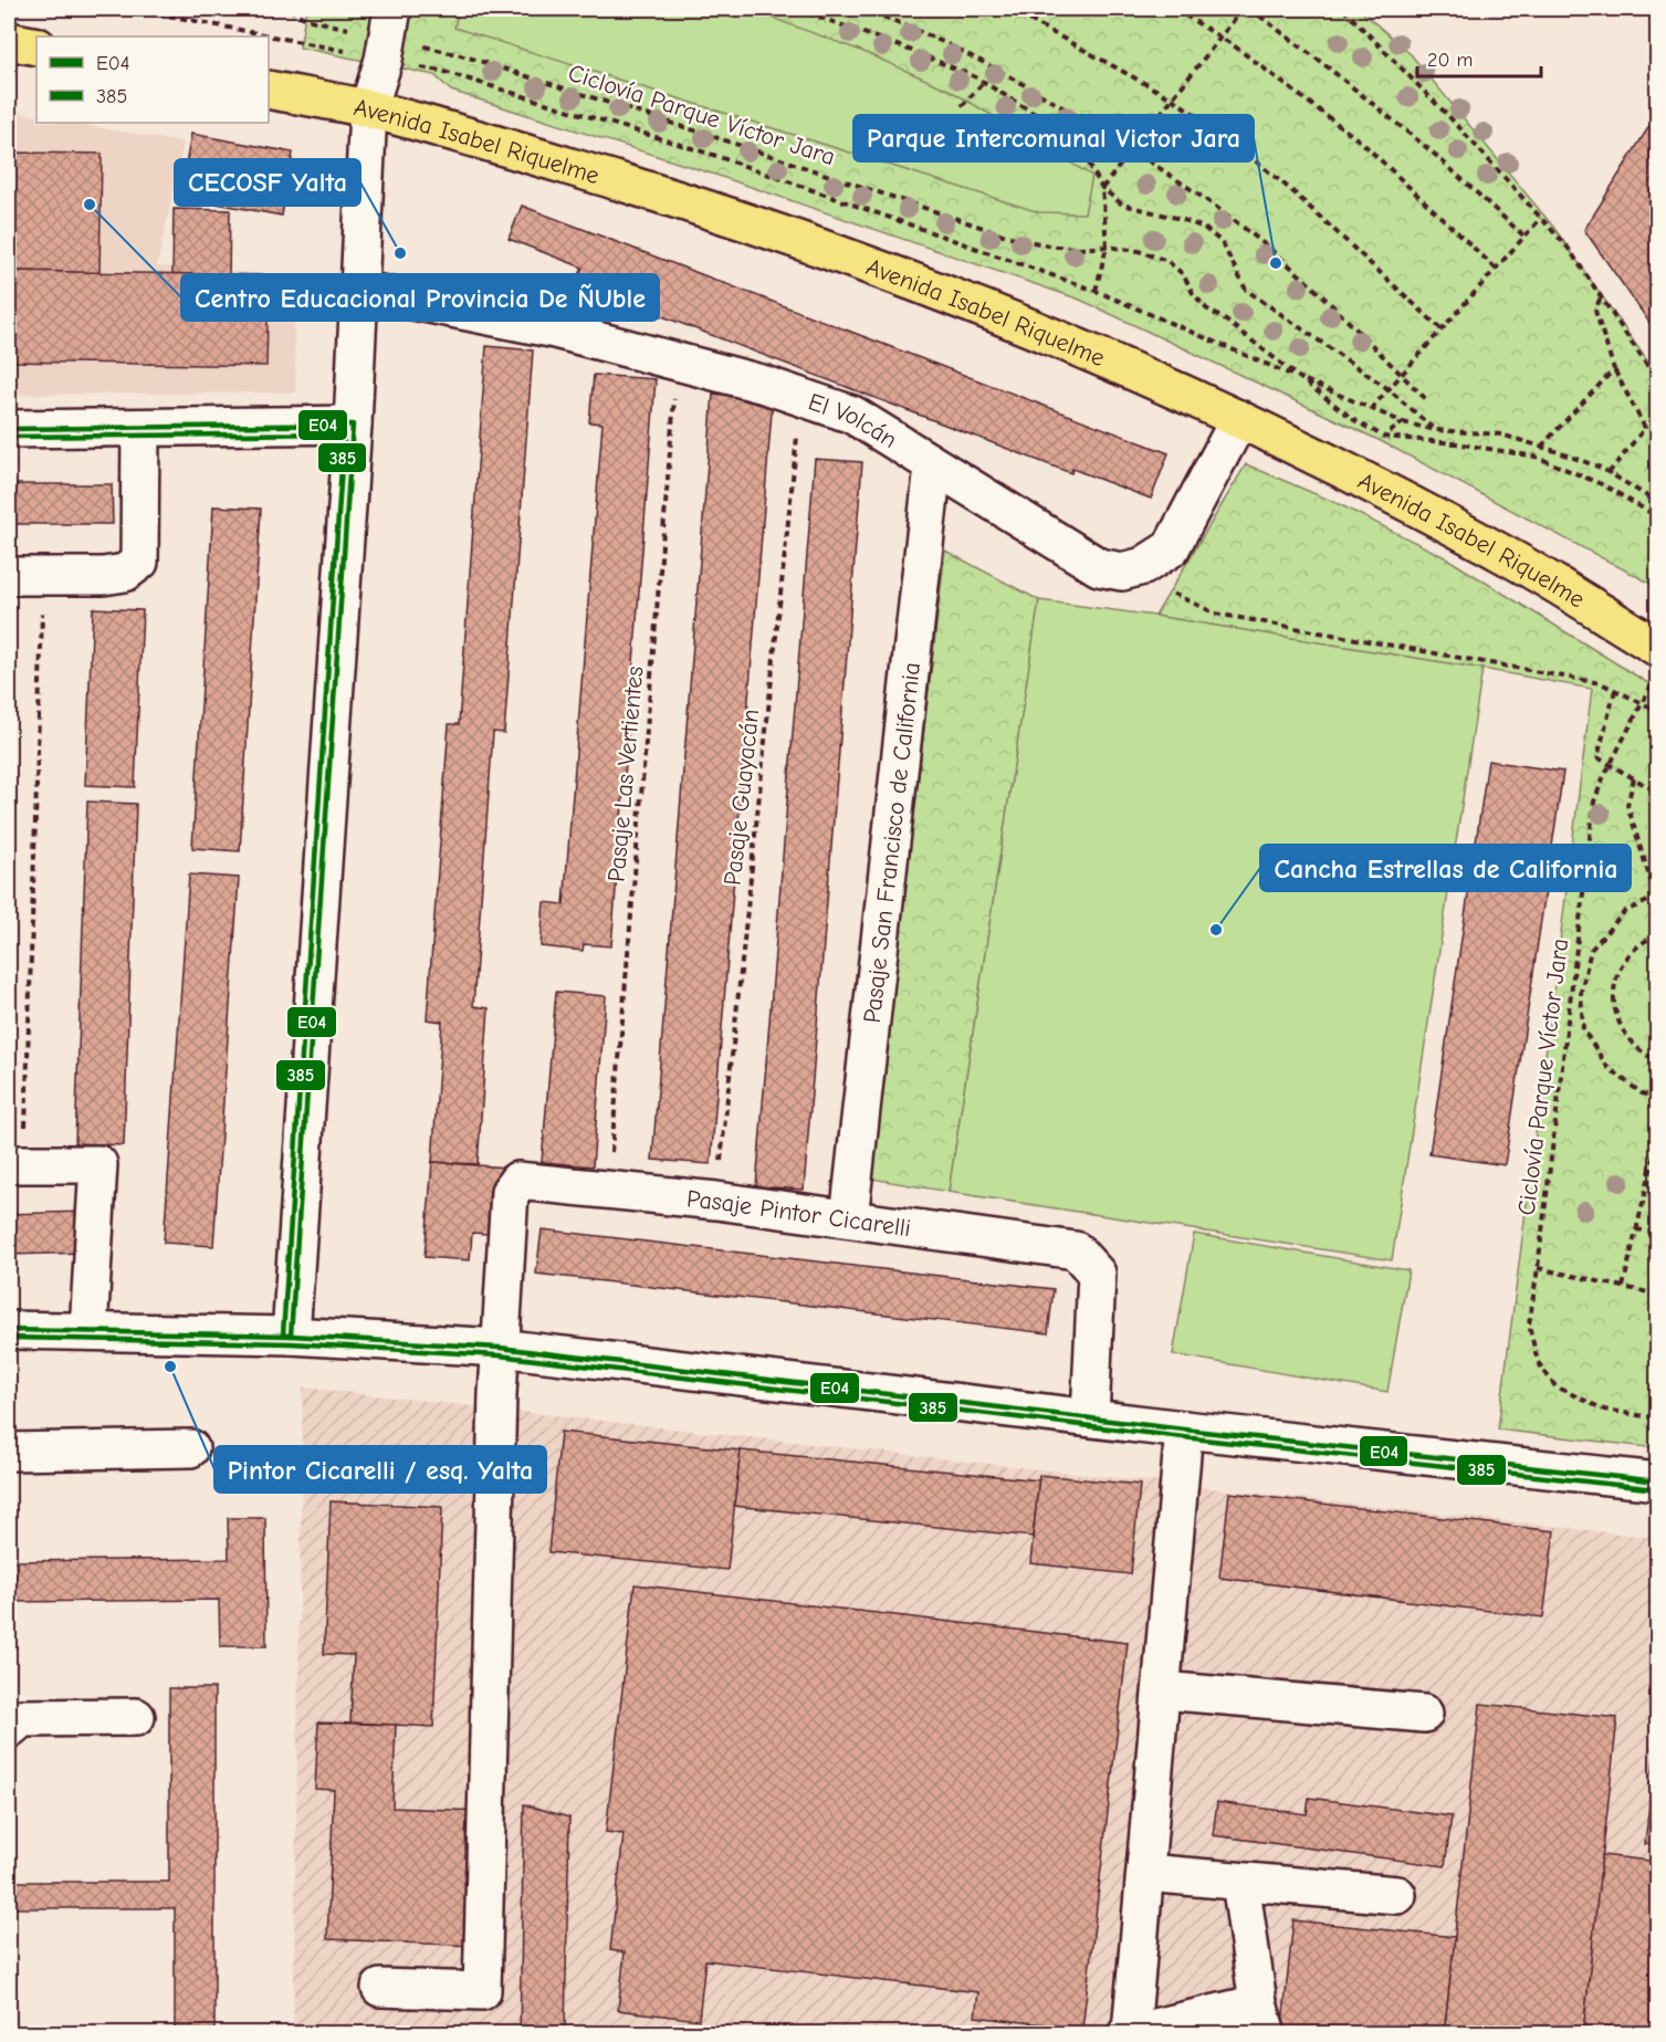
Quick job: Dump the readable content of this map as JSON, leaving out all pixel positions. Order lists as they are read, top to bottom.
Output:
{
  "streets": {
    "main road": ["Avenida Isabel Riquelme"],
    "street": ["El Volcán", "Pasaje San Francisco de California", "Pasaje Pintor Cicarelli"],
    "path": ["Ciclovía Parque Víctor Jara", "Pasaje Las Vertientes", "Pasaje Guayacán"]
  },
  "crossings": [
    ["Ciclovía Parque Víctor Jara", "Avenida Isabel Riquelme"],
    ["Avenida Isabel Riquelme", "El Volcán"],
    ["El Volcán", "Pasaje Las Vertientes"],
    ["El Volcán", "Pasaje Guayacán"],
    ["El Volcán", "Pasaje San Francisco de California"],
    ["Pasaje Las Vertientes", "Pasaje Pintor Cicarelli"],
    ["Pasaje Guayacán", "Pasaje Pintor Cicarelli"],
    ["Pasaje San Francisco de California", "Pasaje Pintor Cicarelli"]
  ],
  "places": [
    "Centro Educacional Provincia De ÑUble",
    "CECOSF Yalta",
    "Parque Intercomunal Victor Jara",
    "Cancha Estrellas de California",
    "Pintor Cicarelli / esq. Yalta"
  ],
  "lines": ["transit line E04", "transit line 385"],
  "legend": ["E04", "385"],
  "scale_bar": "20 m"
}
